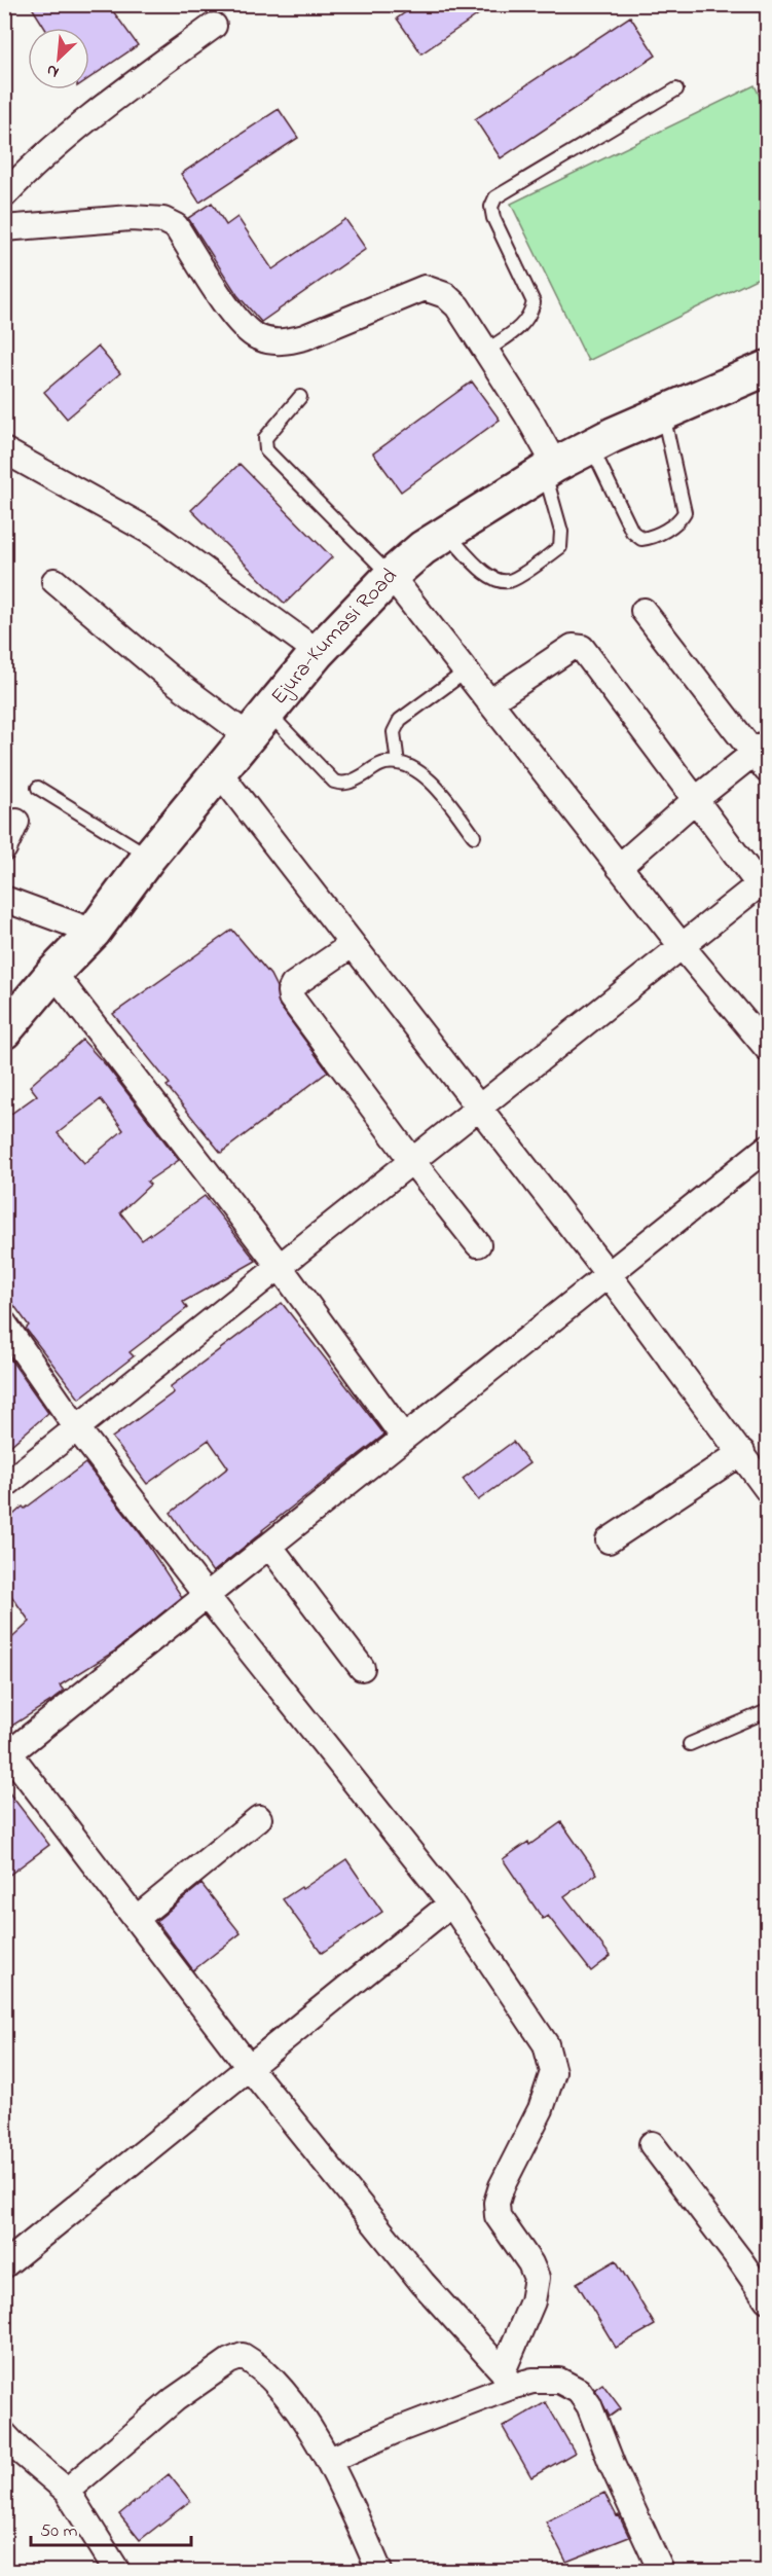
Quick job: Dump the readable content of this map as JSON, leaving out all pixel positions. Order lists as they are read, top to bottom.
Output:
{
  "streets": {
    "main road": ["Ejura-Kumasi Road"]
  },
  "scale_bar": "50 m",
  "north": "bottom left"
}
